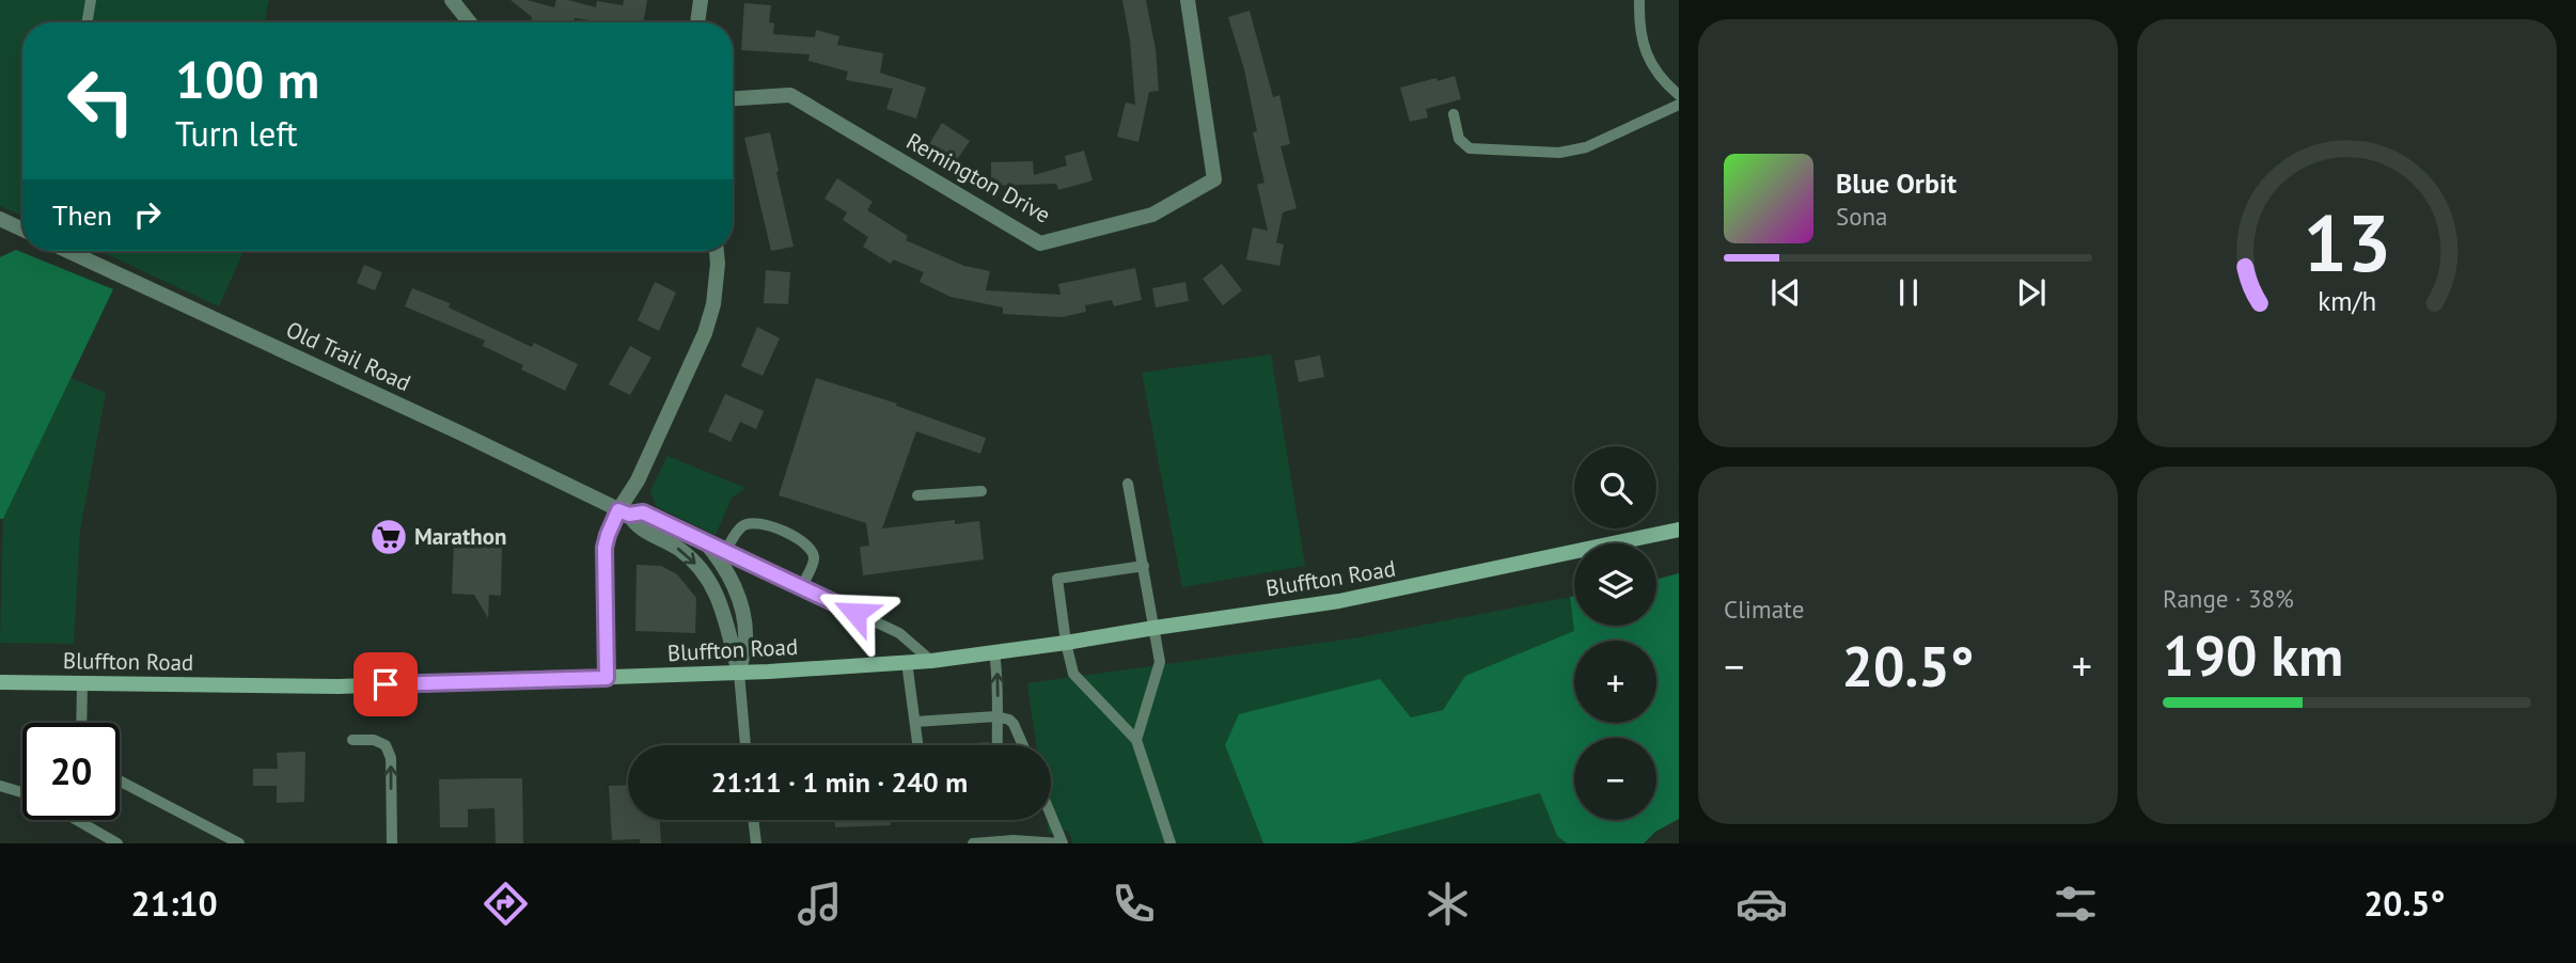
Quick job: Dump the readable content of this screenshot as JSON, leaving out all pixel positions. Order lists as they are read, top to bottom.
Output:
{
  "streets": {
    "main road": ["Bluffton Road"],
    "street": ["Remington Drive", "Old Trail Road"]
  },
  "crossings": [
    ["Old Trail Road", "Bluffton Road"]
  ],
  "places": {
    "supermarket": ["Marathon"]
  },
  "page": {
    "turn": ["100 m", "Turn left"],
    "song": ["Blue Orbit", "Sona"],
    "then": "Then",
    "map_buttons": ["+", "−"],
    "tile": [
      "Climate",
      ["Range · 38%", "190 km"]
    ],
    "heat": ["−", "20.5°", "+"],
    "limit": "20",
    "trip": "21:11 · 1 min · 240 m",
    "tabs": ["21:10", "20.5°"],
    "gauge": ["13", "km/h"]
  }
}
